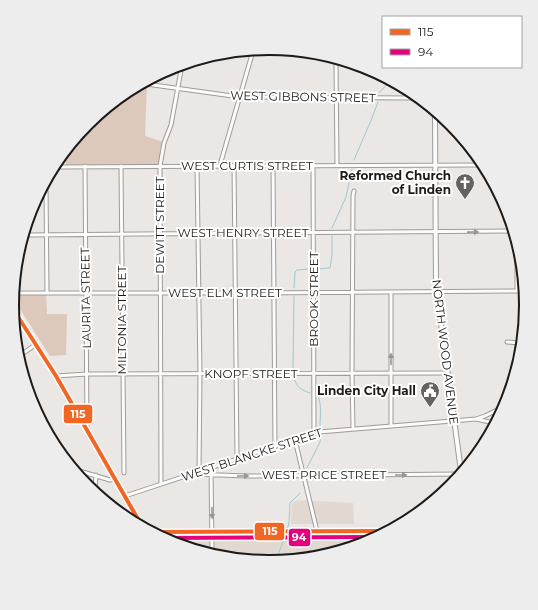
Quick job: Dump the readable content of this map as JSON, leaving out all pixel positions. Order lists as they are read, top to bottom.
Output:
{
  "streets": {
    "main road": ["NORTH WOOD AVENUE"],
    "street": [
      "WEST GIBBONS STREET",
      "WEST CURTIS STREET",
      "DEWITT STREET",
      "WEST HENRY STREET",
      "WEST ELM STREET",
      "LAURITA STREET",
      "BROOK STREET",
      "MILTONIA STREET",
      "KNOPF STREET",
      "WEST BLANCKE STREET",
      "WEST PRICE STREET"
    ]
  },
  "crossings": [
    ["WEST GIBBONS STREET", "DEWITT STREET"],
    ["WEST CURTIS STREET", "DEWITT STREET"],
    ["WEST CURTIS STREET", "LAURITA STREET"],
    ["WEST CURTIS STREET", "BROOK STREET"],
    ["WEST CURTIS STREET", "MILTONIA STREET"],
    ["WEST CURTIS STREET", "NORTH WOOD AVENUE"],
    ["DEWITT STREET", "WEST HENRY STREET"],
    ["DEWITT STREET", "WEST ELM STREET"],
    ["DEWITT STREET", "KNOPF STREET"],
    ["DEWITT STREET", "WEST BLANCKE STREET"],
    ["WEST HENRY STREET", "LAURITA STREET"],
    ["WEST HENRY STREET", "BROOK STREET"],
    ["WEST HENRY STREET", "MILTONIA STREET"],
    ["WEST HENRY STREET", "NORTH WOOD AVENUE"],
    ["WEST ELM STREET", "LAURITA STREET"],
    ["WEST ELM STREET", "BROOK STREET"],
    ["WEST ELM STREET", "MILTONIA STREET"],
    ["WEST ELM STREET", "NORTH WOOD AVENUE"],
    ["LAURITA STREET", "KNOPF STREET"],
    ["BROOK STREET", "KNOPF STREET"],
    ["BROOK STREET", "WEST BLANCKE STREET"],
    ["MILTONIA STREET", "KNOPF STREET"],
    ["NORTH WOOD AVENUE", "KNOPF STREET"],
    ["NORTH WOOD AVENUE", "WEST BLANCKE STREET"],
    ["WEST BLANCKE STREET", "WEST PRICE STREET"]
  ],
  "one_way": ["WEST PRICE STREET"],
  "places": {
    "church": ["Reformed Church of Linden"],
    "public building": ["Linden City Hall"]
  },
  "lines": ["transit line 115", "transit line 94"],
  "legend": ["115", "94"]
}
